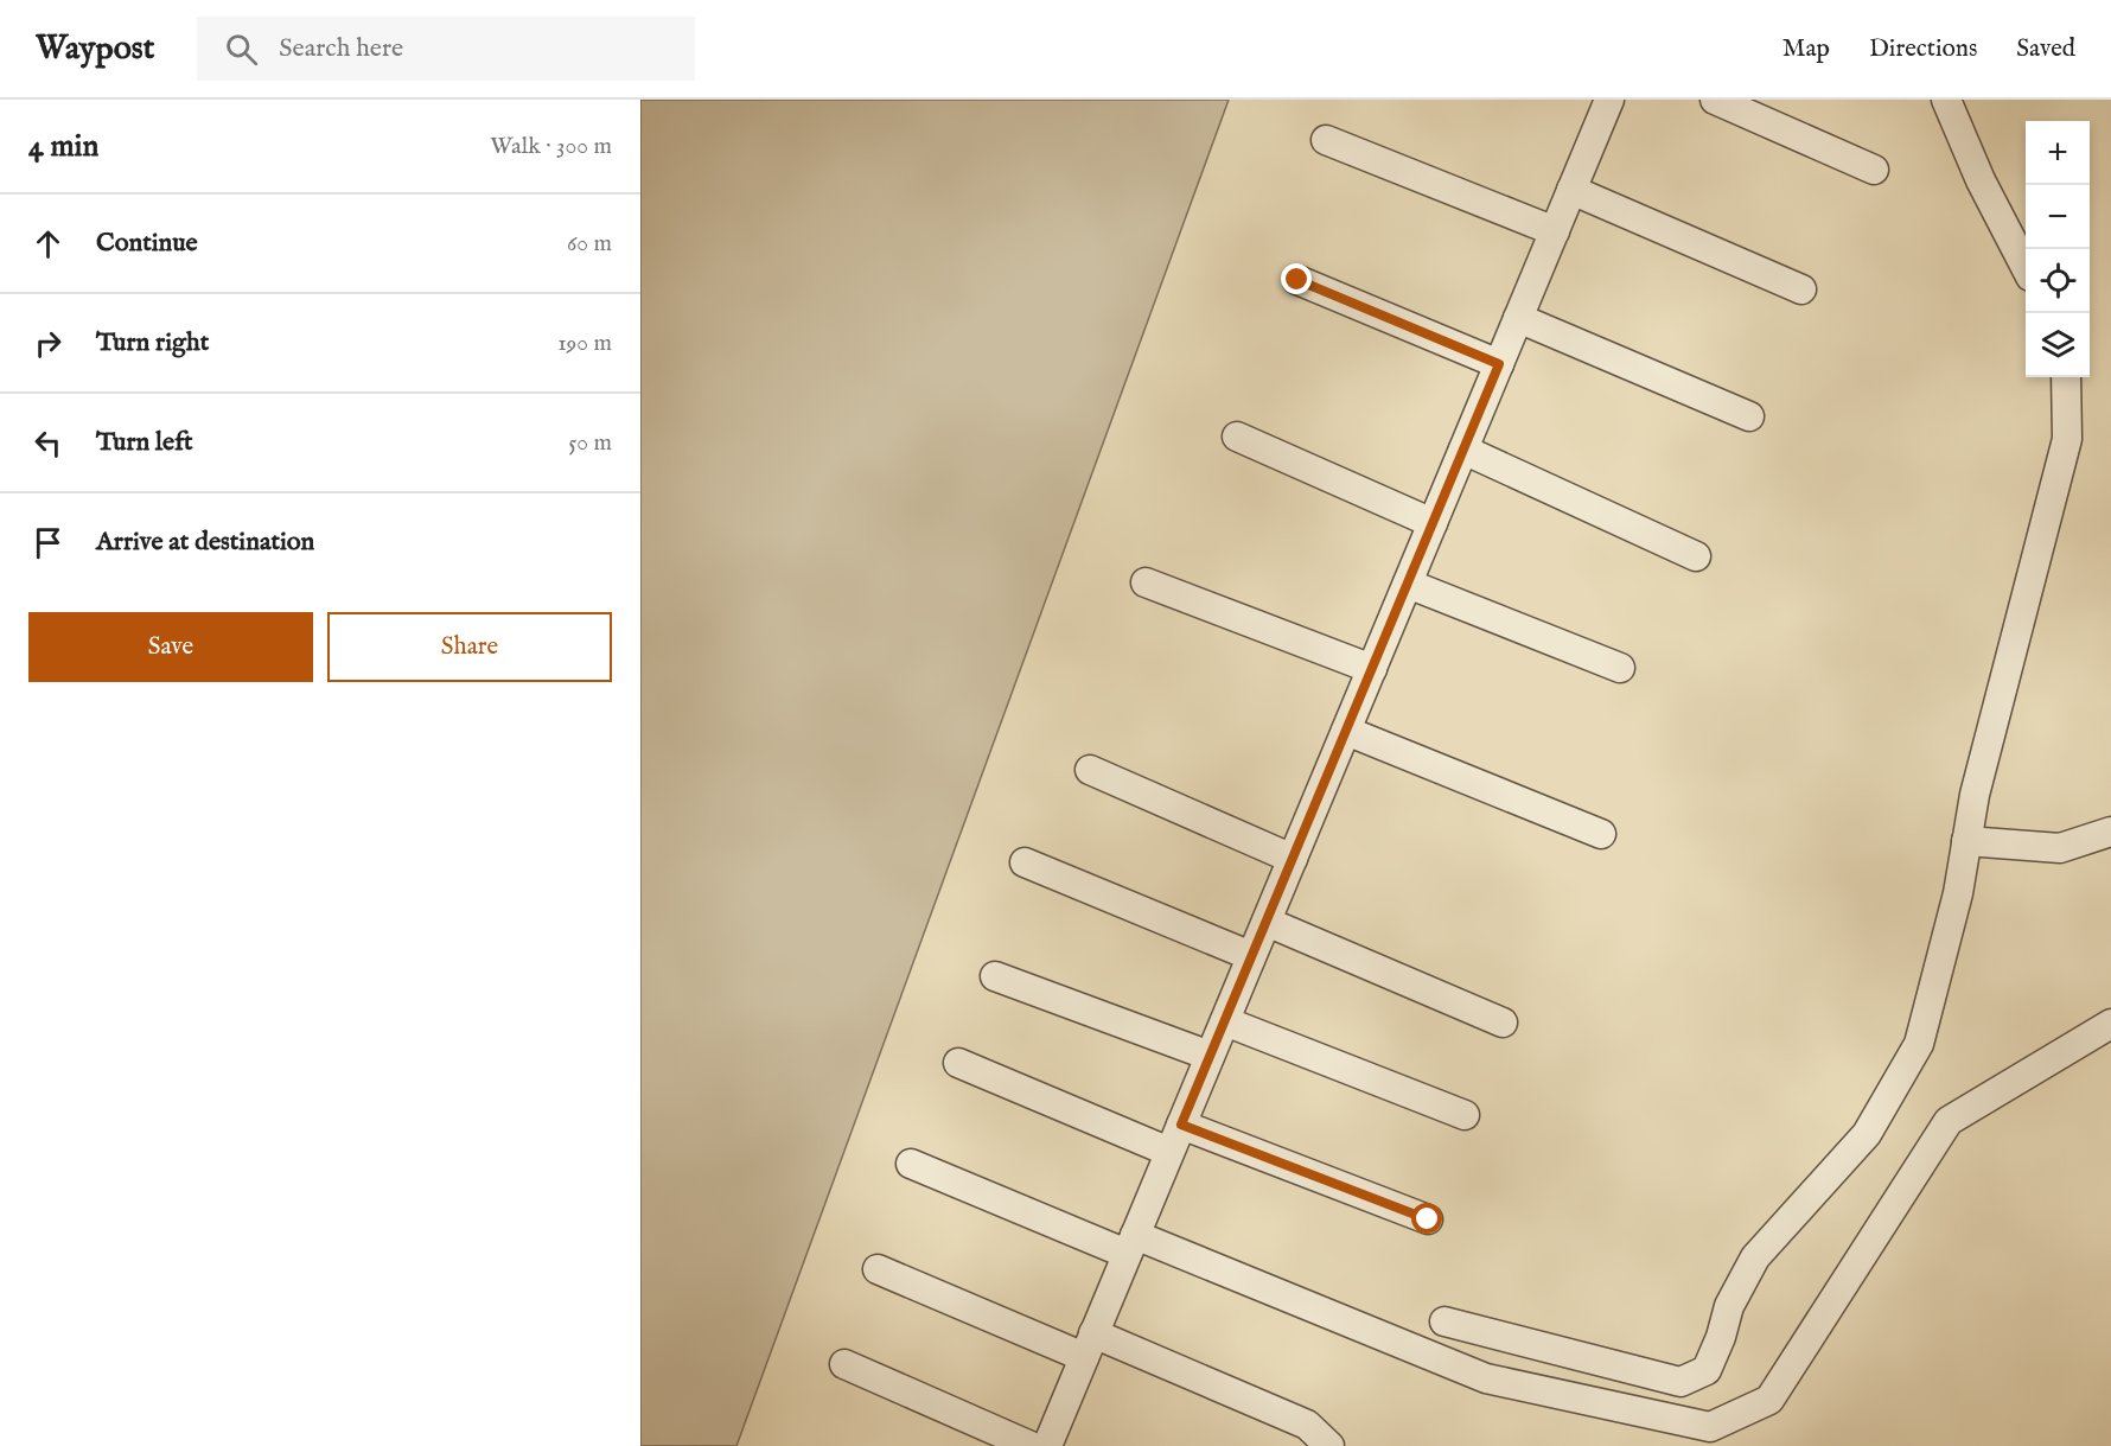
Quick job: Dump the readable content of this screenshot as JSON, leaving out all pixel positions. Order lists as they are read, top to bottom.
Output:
{
  "page": {
    "header": "Waypost",
    "search": "Search here",
    "nav": ["Map", "Directions", "Saved"],
    "heading": ["4 min", "Walk · 300 m"],
    "map_buttons": ["+", "−"],
    "list": [
      ["Continue", "60 m"],
      ["Turn right", "190 m"],
      ["Turn left", "50 m"],
      "Arrive at destination"
    ],
    "buttons": ["Save", "Share"]
  }
}
